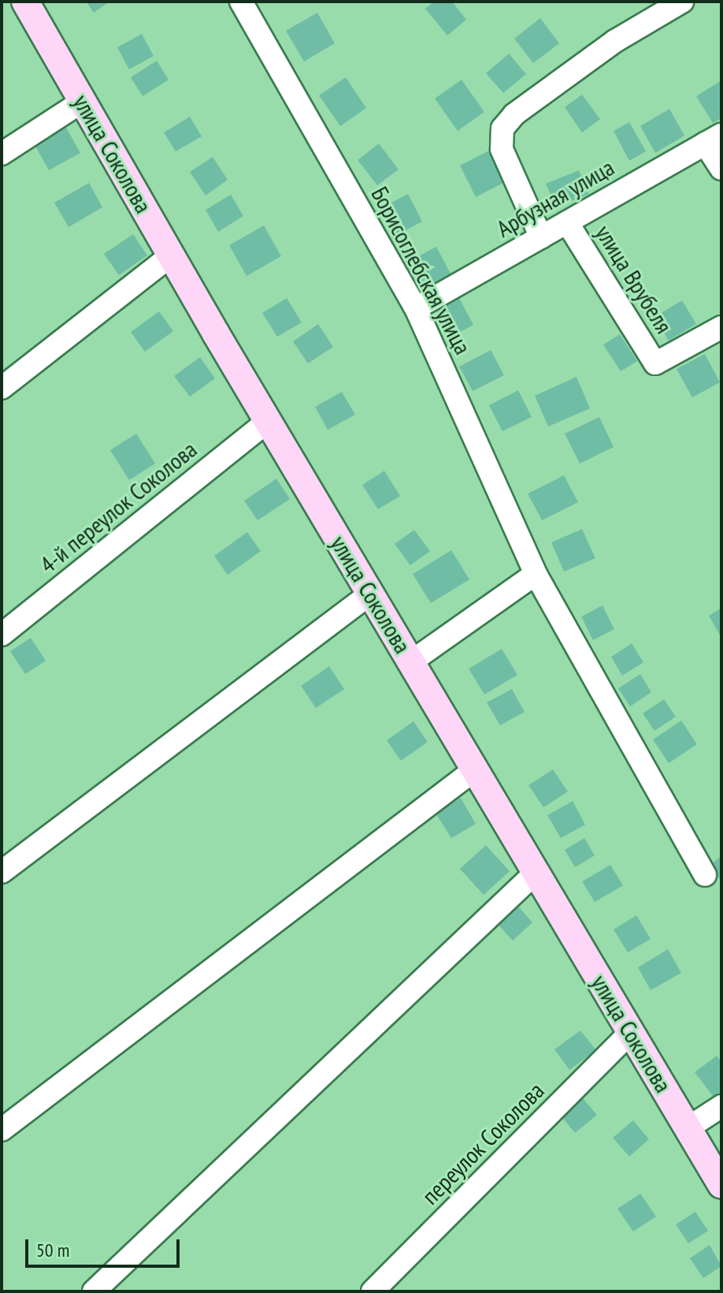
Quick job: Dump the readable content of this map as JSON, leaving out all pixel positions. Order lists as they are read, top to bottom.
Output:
{
  "streets": {
    "main road": ["улица Соколова"],
    "street": [
      "Арбузная улица",
      "Борисоглебская улица",
      "улица Врубеля",
      "4-й переулок Соколова",
      "переулок Соколова"
    ]
  },
  "crossings": [
    ["улица Соколова", "4-й переулок Соколова"],
    ["улица Соколова", "переулок Соколова"],
    ["Арбузная улица", "Борисоглебская улица"],
    ["Арбузная улица", "улица Врубеля"]
  ],
  "scale_bar": "50 m"
}
